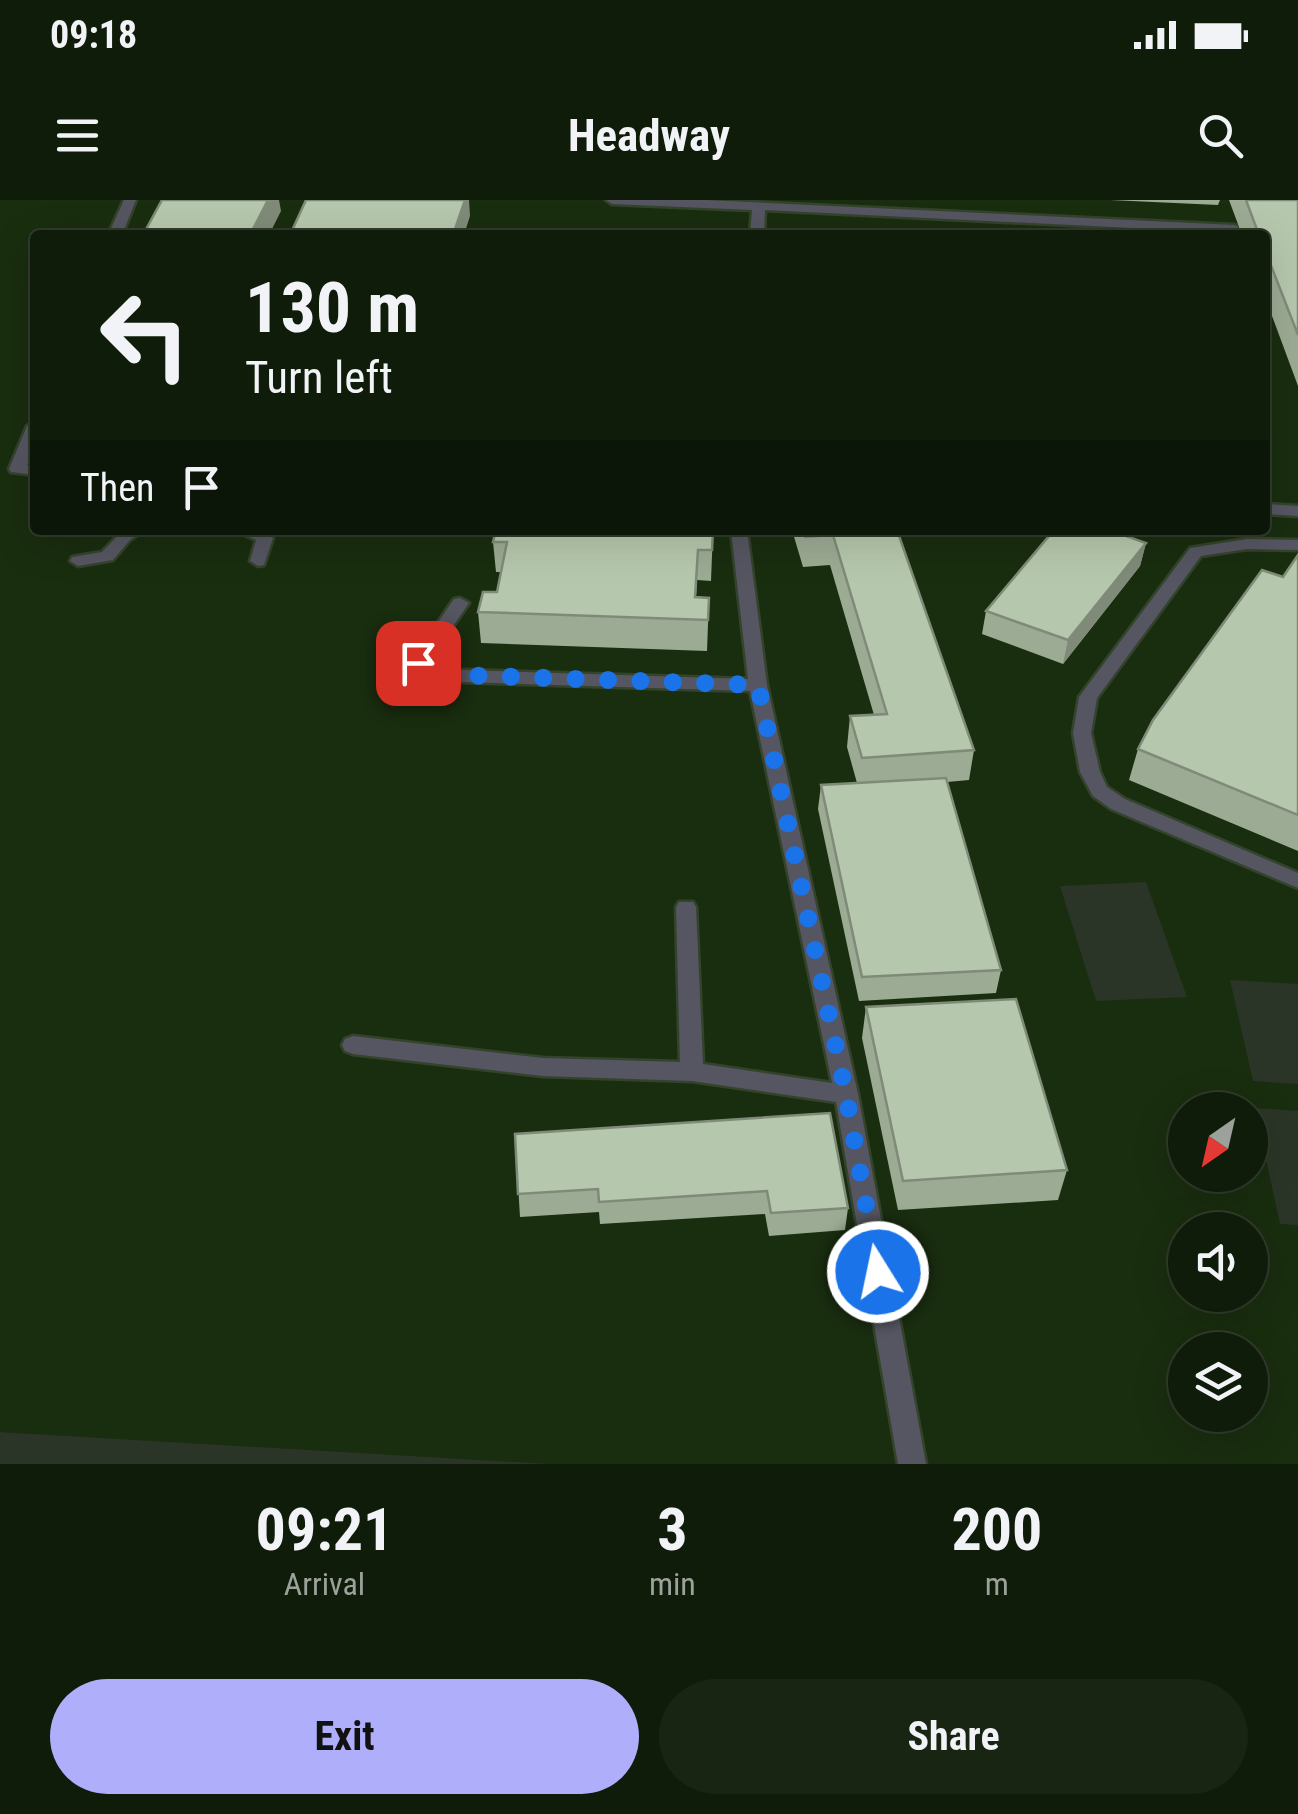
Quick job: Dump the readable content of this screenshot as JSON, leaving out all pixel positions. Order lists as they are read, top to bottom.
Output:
{
  "north": "bottom left",
  "page": {
    "status": "09:18",
    "header": "Headway",
    "turn": ["130 m", "Turn left"],
    "then": "Then",
    "eta": [
      "09:21",
      "Arrival",
      "3",
      "min",
      "200",
      "m"
    ],
    "buttons": ["Exit", "Share"]
  }
}
